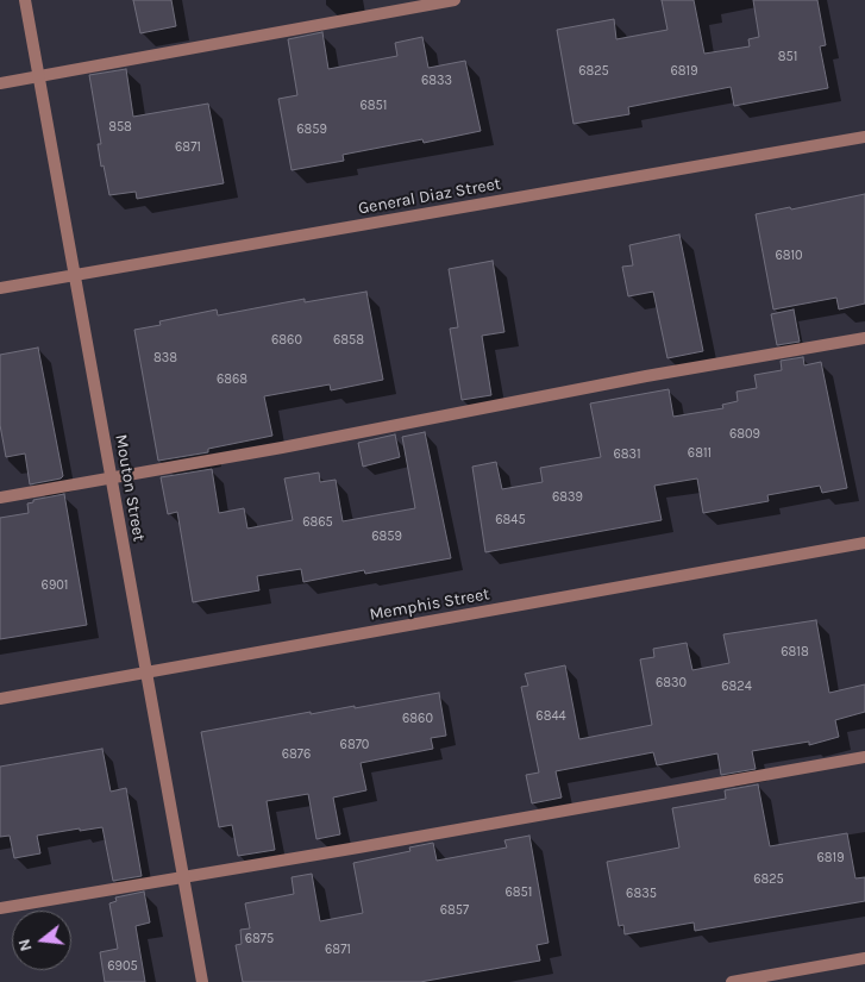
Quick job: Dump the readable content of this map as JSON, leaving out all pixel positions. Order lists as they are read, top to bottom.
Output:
{
  "streets": {
    "street": ["General Diaz Street", "Mouton Street", "Memphis Street"]
  },
  "crossings": [
    ["General Diaz Street", "Mouton Street"],
    ["Mouton Street", "Memphis Street"]
  ],
  "house_numbers": [
    "851",
    "6825",
    "6819",
    "6833",
    "6851",
    "858",
    "6859",
    "6871",
    "6810",
    "6860",
    "6858",
    "838",
    "6868",
    "6809",
    "6811",
    "6831",
    "6839",
    "6845",
    "6865",
    "6859",
    "6901",
    "6818",
    "6830",
    "6824",
    "6844",
    "6860",
    "6870",
    "6876",
    "6819",
    "6825",
    "6851",
    "6835",
    "6857",
    "6875",
    "6871",
    "6905"
  ],
  "north": "left"
}
